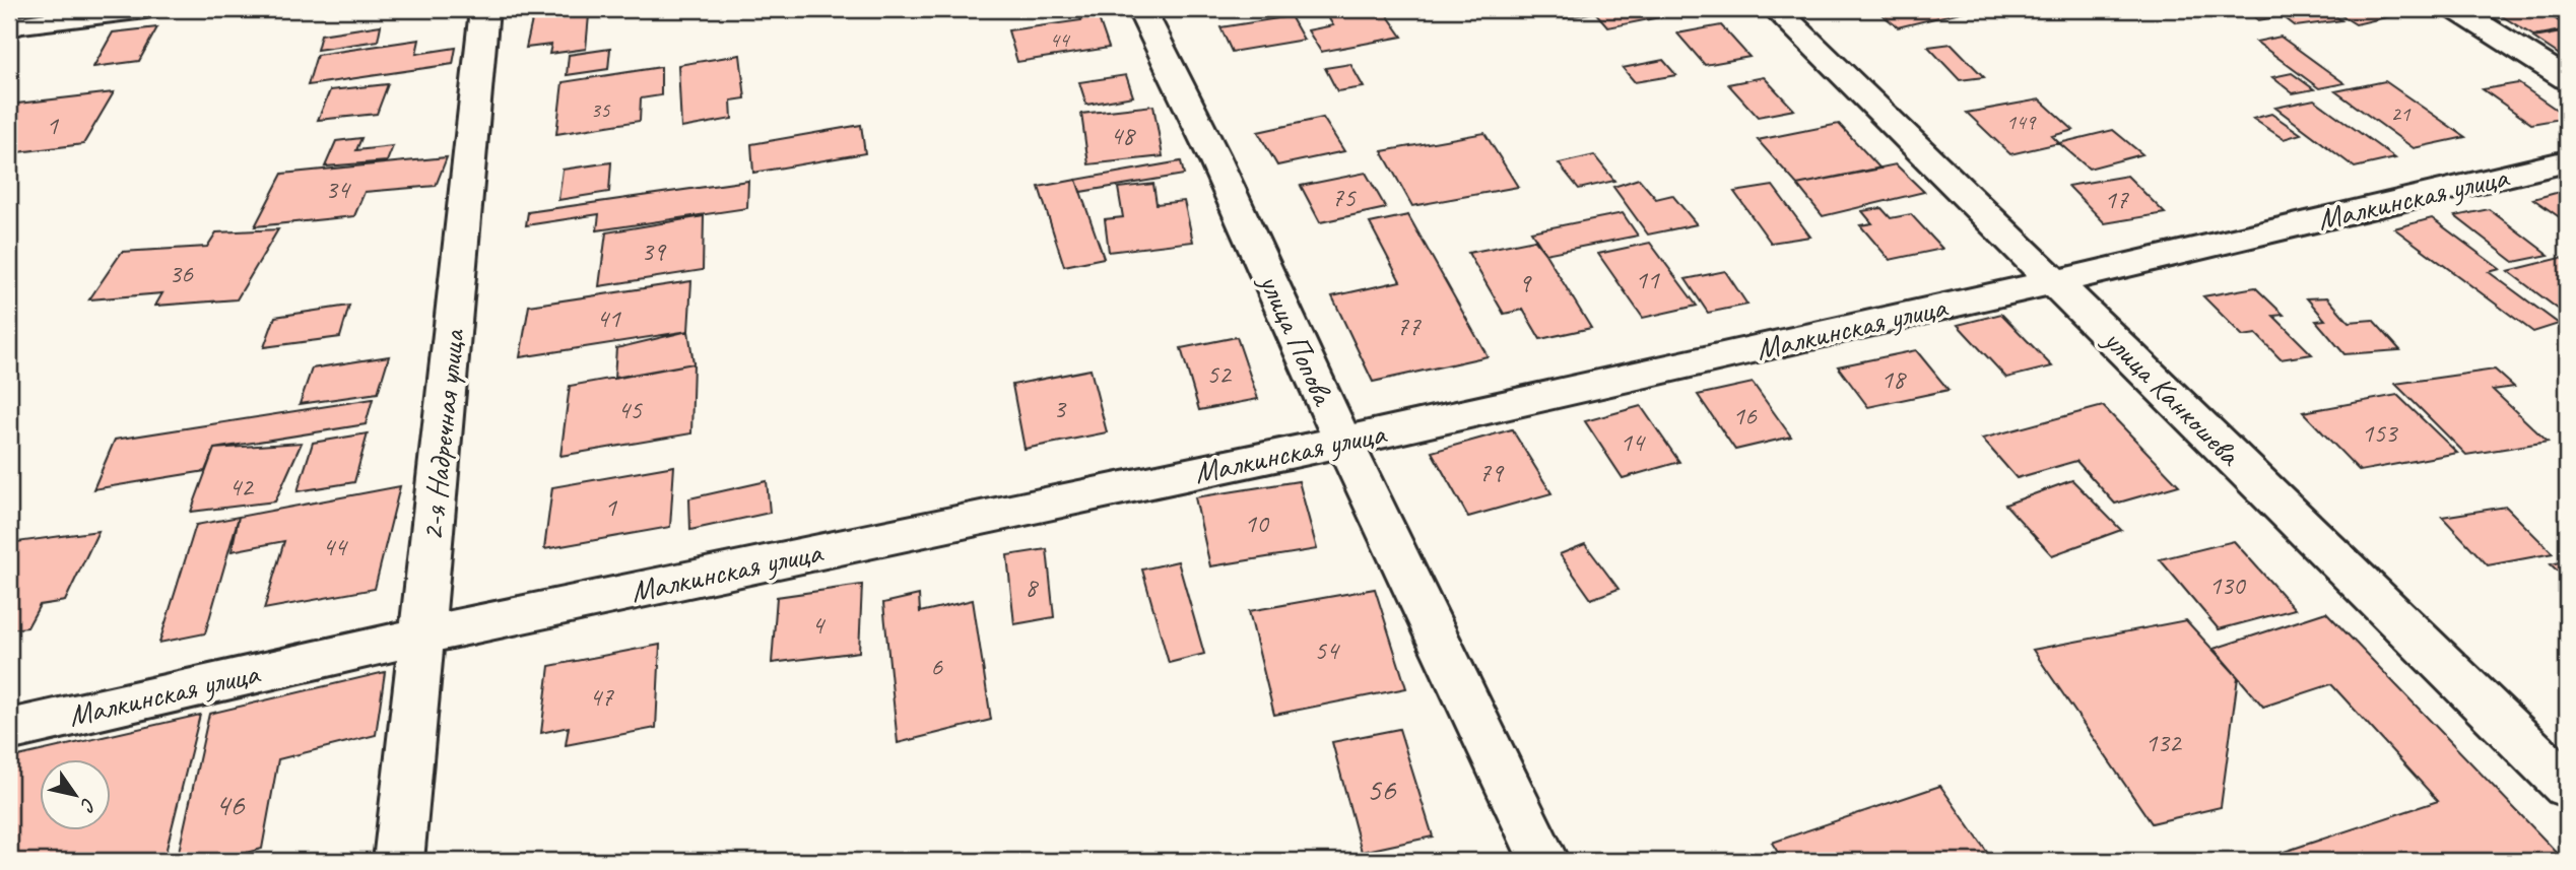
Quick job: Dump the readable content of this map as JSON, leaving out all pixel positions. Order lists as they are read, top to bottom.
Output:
{
  "streets": {
    "street": [
      "Малкинская улица",
      "улица Попова",
      "улица Канкошева",
      "2-я Надречная улица"
    ]
  },
  "crossings": [
    ["Малкинская улица", "улица Попова"],
    ["Малкинская улица", "улица Канкошева"],
    ["Малкинская улица", "2-я Надречная улица"]
  ],
  "house_numbers": [
    "44",
    "35",
    "21",
    "149",
    "1",
    "48",
    "34",
    "75",
    "17",
    "39",
    "36",
    "11",
    "9",
    "41",
    "77",
    "52",
    "18",
    "3",
    "45",
    "16",
    "153",
    "14",
    "79",
    "42",
    "1",
    "10",
    "44",
    "130",
    "8",
    "4",
    "54",
    "6",
    "47",
    "132",
    "56",
    "46"
  ],
  "north": "bottom right"
}
